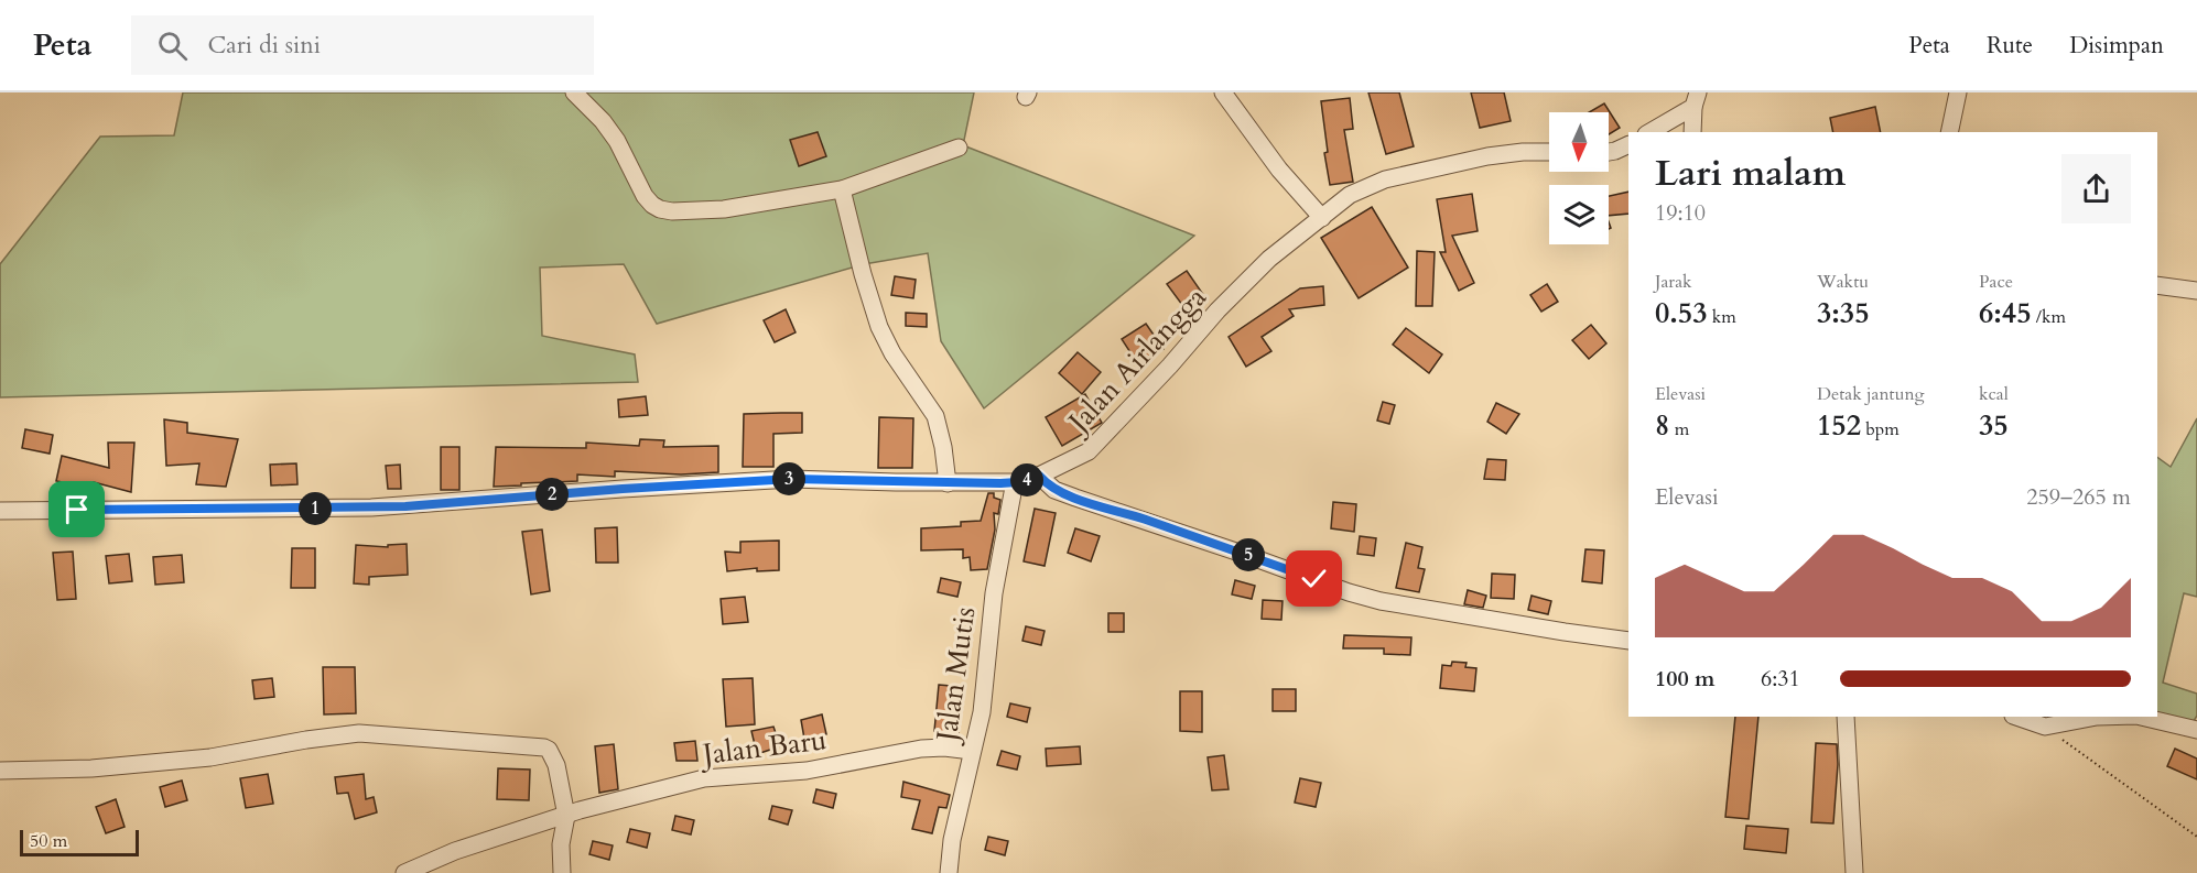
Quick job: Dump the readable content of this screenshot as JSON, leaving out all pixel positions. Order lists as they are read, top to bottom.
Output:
{
  "streets": {
    "street": ["Jalan Airlangga", "Jalan Mutis", "Jalan Baru"]
  },
  "crossings": [
    ["Jalan Airlangga", "Jalan Mutis"],
    ["Jalan Mutis", "Jalan Baru"]
  ],
  "scale_bar": "50 m",
  "north": "bottom",
  "page": {
    "header": "Peta",
    "search": "Cari di sini",
    "nav": ["Peta", "Rute", "Disimpan"],
    "heading": ["Lari malam", "19:10"],
    "stats": [
      ["Jarak", "0.53 km"],
      ["Waktu", "3:35"],
      ["Pace", "6:45 /km"],
      ["Elevasi", "8 m"],
      ["Detak jantung", "152 bpm"],
      ["kcal", "35"]
    ],
    "pins": [
      "3",
      "4",
      "2",
      "1",
      "5"
    ],
    "chart": ["Elevasi", "259–265 m"],
    "list": [
      {
        "name": "100 m",
        "note": "6:31"
      }
    ],
    "scale": "50 m"
  }
}
